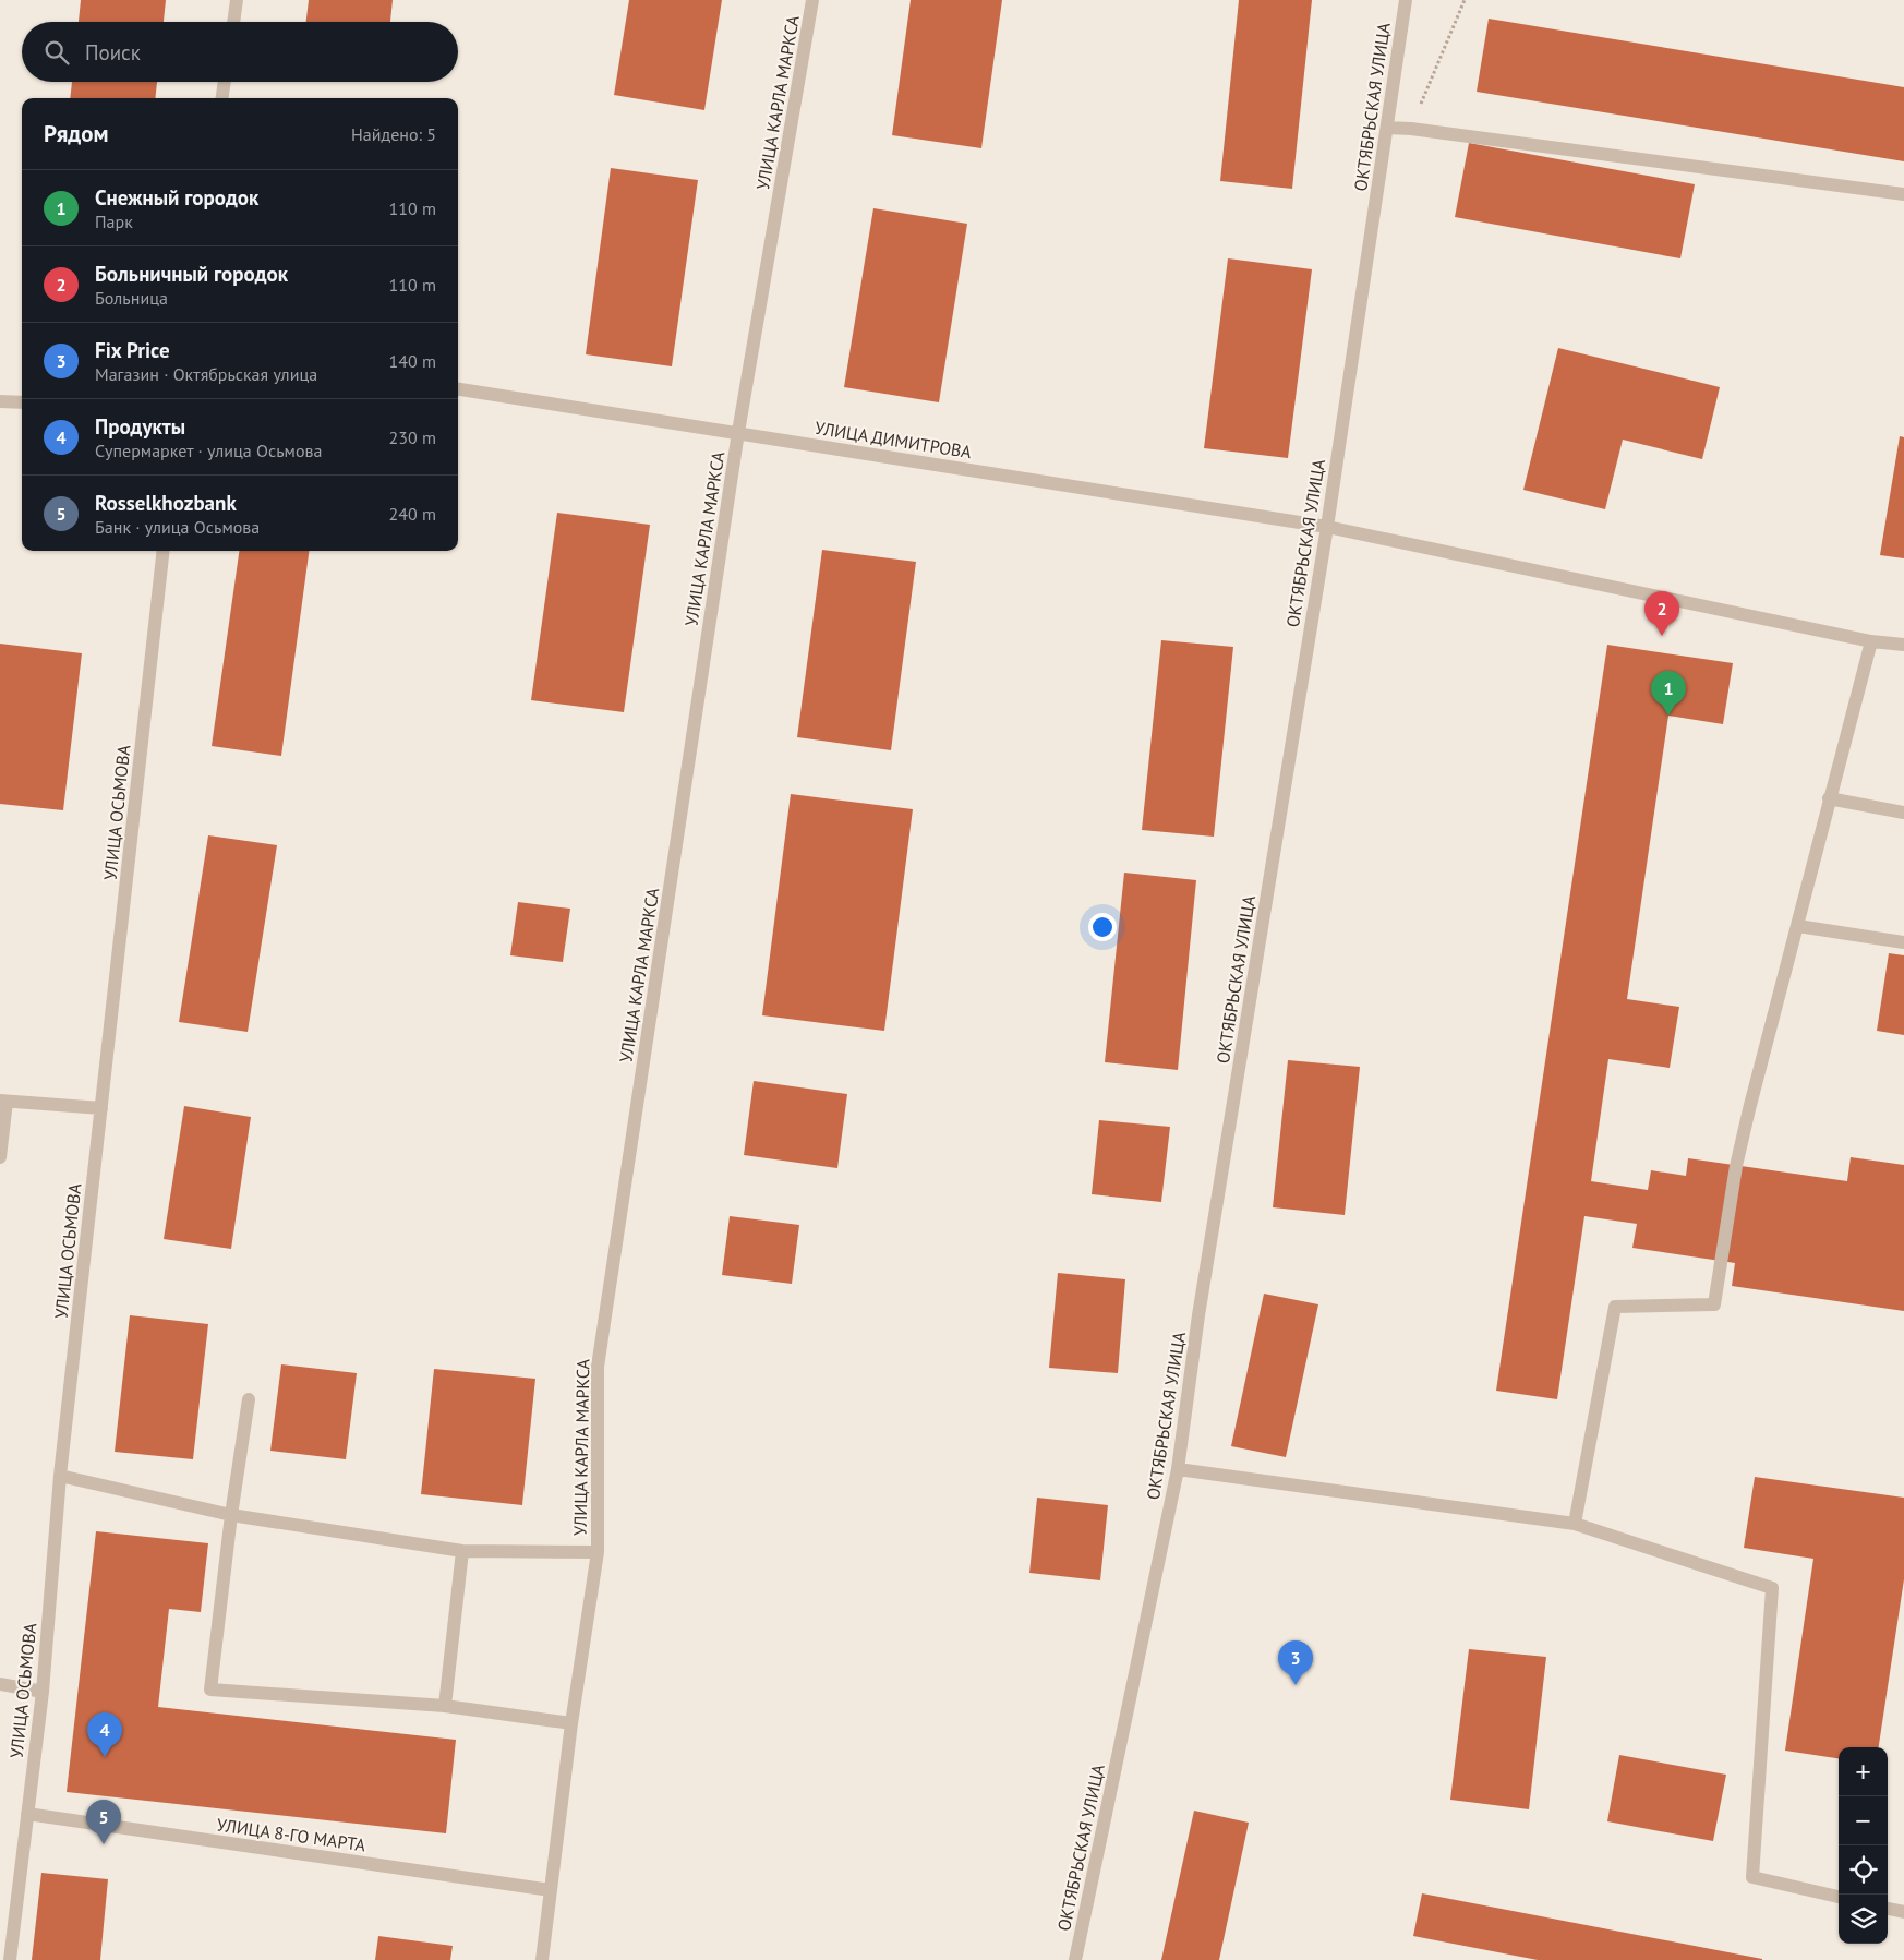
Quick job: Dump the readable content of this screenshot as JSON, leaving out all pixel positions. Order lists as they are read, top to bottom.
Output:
{
  "streets": {
    "street": [
      "УЛИЦА КАРЛА МАРКСА",
      "ОКТЯБРЬСКАЯ УЛИЦА",
      "УЛИЦА ДИМИТРОВА",
      "УЛИЦА ОСЬМОВА",
      "УЛИЦА 8-ГО МАРТА"
    ]
  },
  "crossings": [
    ["УЛИЦА КАРЛА МАРКСА", "УЛИЦА ДИМИТРОВА"],
    ["УЛИЦА КАРЛА МАРКСА", "УЛИЦА 8-ГО МАРТА"],
    ["ОКТЯБРЬСКАЯ УЛИЦА", "УЛИЦА ДИМИТРОВА"],
    ["УЛИЦА ОСЬМОВА", "УЛИЦА 8-ГО МАРТА"]
  ],
  "page": {
    "search": "Поиск",
    "heading": ["Рядом", "Найдено: 5"],
    "list": [
      {
        "mark": "1",
        "name": "Снежный городок",
        "note": "Парк",
        "value": "110 m"
      },
      {
        "mark": "2",
        "name": "Больничный городок",
        "note": "Больница",
        "value": "110 m"
      },
      {
        "mark": "3",
        "name": "Fix Price",
        "note": "Магазин · Октябрьская улица",
        "value": "140 m"
      },
      {
        "mark": "4",
        "name": "Продукты",
        "note": "Супермаркет · улица Осьмова",
        "value": "230 m"
      },
      {
        "mark": "5",
        "name": "Rosselkhozbank",
        "note": "Банк · улица Осьмова",
        "value": "240 m"
      }
    ],
    "pins": [
      "2",
      "1",
      "3",
      "4",
      "5"
    ],
    "map_buttons": ["+", "−"]
  }
}
